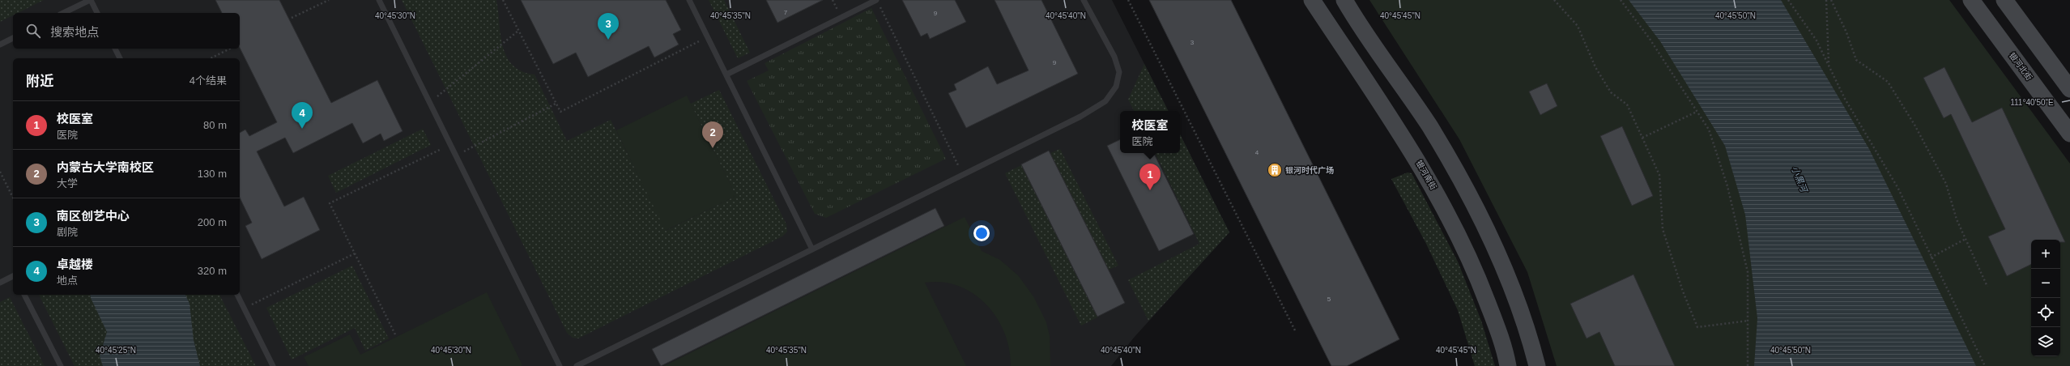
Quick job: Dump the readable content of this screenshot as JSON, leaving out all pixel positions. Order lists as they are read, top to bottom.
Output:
{
  "streets": {
    "main road": ["银河北街", "银河南街"]
  },
  "water": ["小黑河"],
  "places": {
    "building": ["银河时代广场"]
  },
  "house_numbers": [
    "7",
    "9",
    "3",
    "9",
    "4",
    "5"
  ],
  "page": {
    "pins": [
      "3",
      "4",
      "2",
      "1"
    ],
    "search": "搜索地点",
    "heading": ["附近", "4个结果"],
    "list": [
      {
        "mark": "1",
        "name": "校医室",
        "note": "医院",
        "value": "80 m"
      },
      {
        "mark": "2",
        "name": "内蒙古大学南校区",
        "note": "大学",
        "value": "130 m"
      },
      {
        "mark": "3",
        "name": "南区创艺中心",
        "note": "剧院",
        "value": "200 m"
      },
      {
        "mark": "4",
        "name": "卓越楼",
        "note": "地点",
        "value": "320 m"
      }
    ],
    "popup": ["校医室", "医院"],
    "map_buttons": ["+", "−"]
  },
  "coordinates": [
    "40°45'30\"N",
    "40°45'35\"N",
    "40°45'40\"N",
    "40°45'45\"N",
    "40°45'50\"N",
    "111°40'50\"E",
    "40°45'25\"N"
  ]
}
